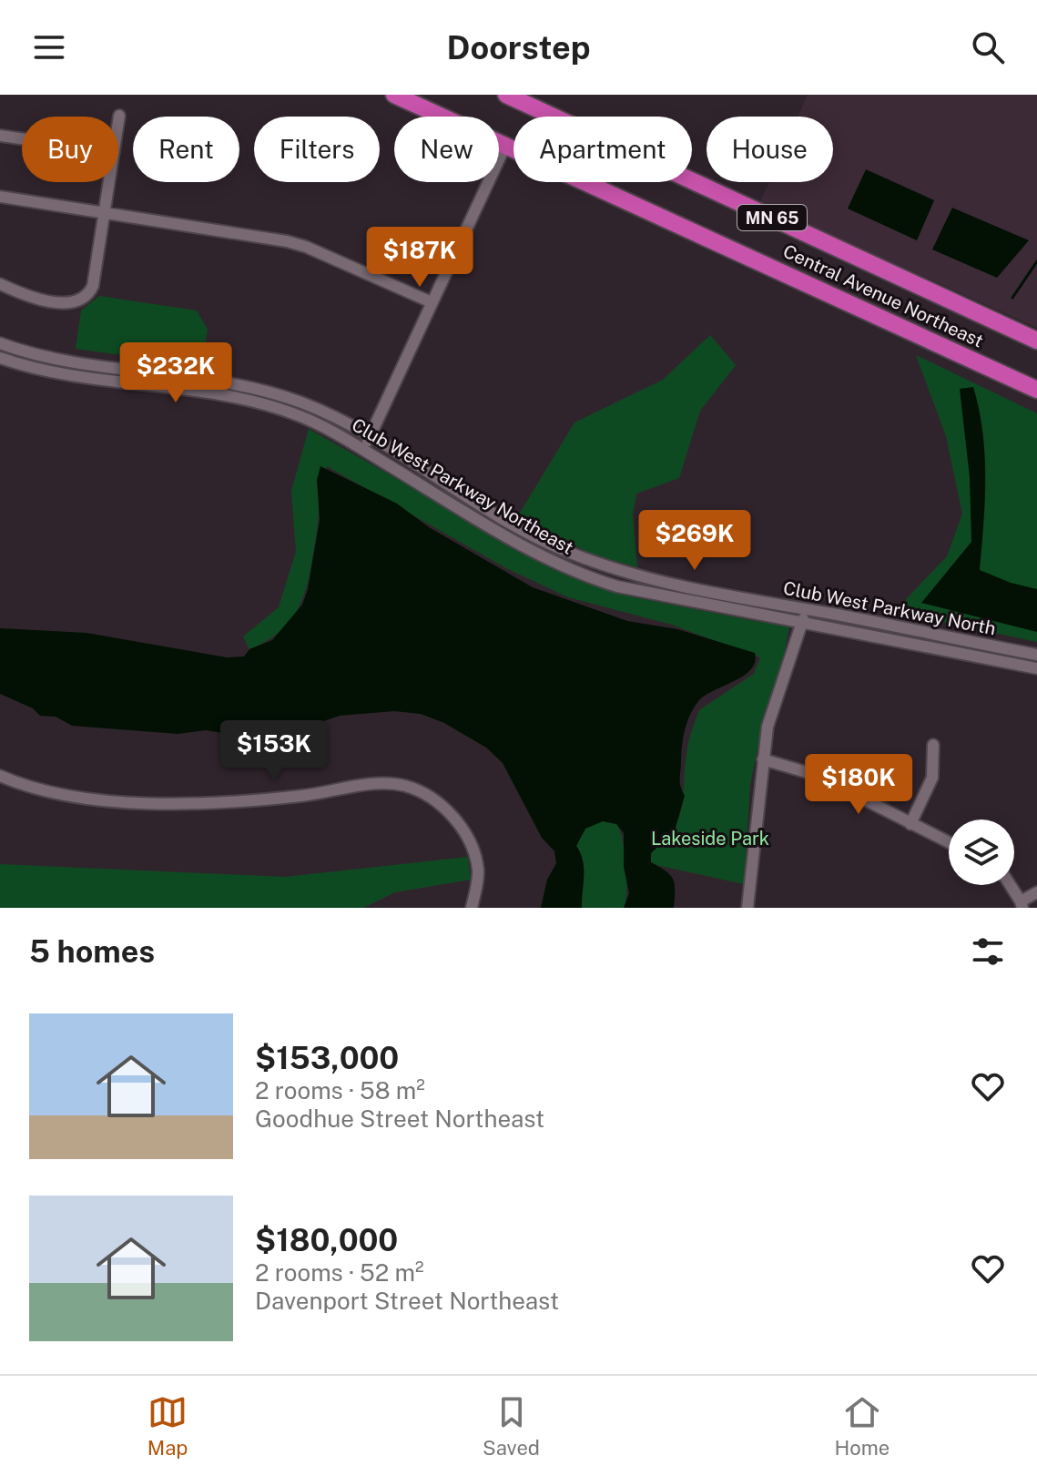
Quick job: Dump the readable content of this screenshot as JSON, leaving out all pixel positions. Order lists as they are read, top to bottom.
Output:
{
  "streets": {
    "highway": ["MN 65", "Central Avenue Northeast"],
    "street": ["Club West Parkway Northeast", "Club West Parkway North"]
  },
  "parks": ["Lakeside Park"],
  "page": {
    "header": "Doorstep",
    "chip": [
      "Buy",
      "Rent",
      "Filters",
      "New",
      "Apartment",
      "House"
    ],
    "price": [
      "$187K",
      "$232K",
      "$269K",
      "$153K",
      "$180K"
    ],
    "heading": "5 homes",
    "list": [
      {
        "name": "$153,000",
        "note": "2 rooms · 58 m² · Goodhue Street Northeast"
      },
      {
        "name": "$180,000",
        "note": "2 rooms · 52 m² · Davenport Street Northeast"
      }
    ],
    "tabs": ["Map", "Saved", "Home"]
  }
}
